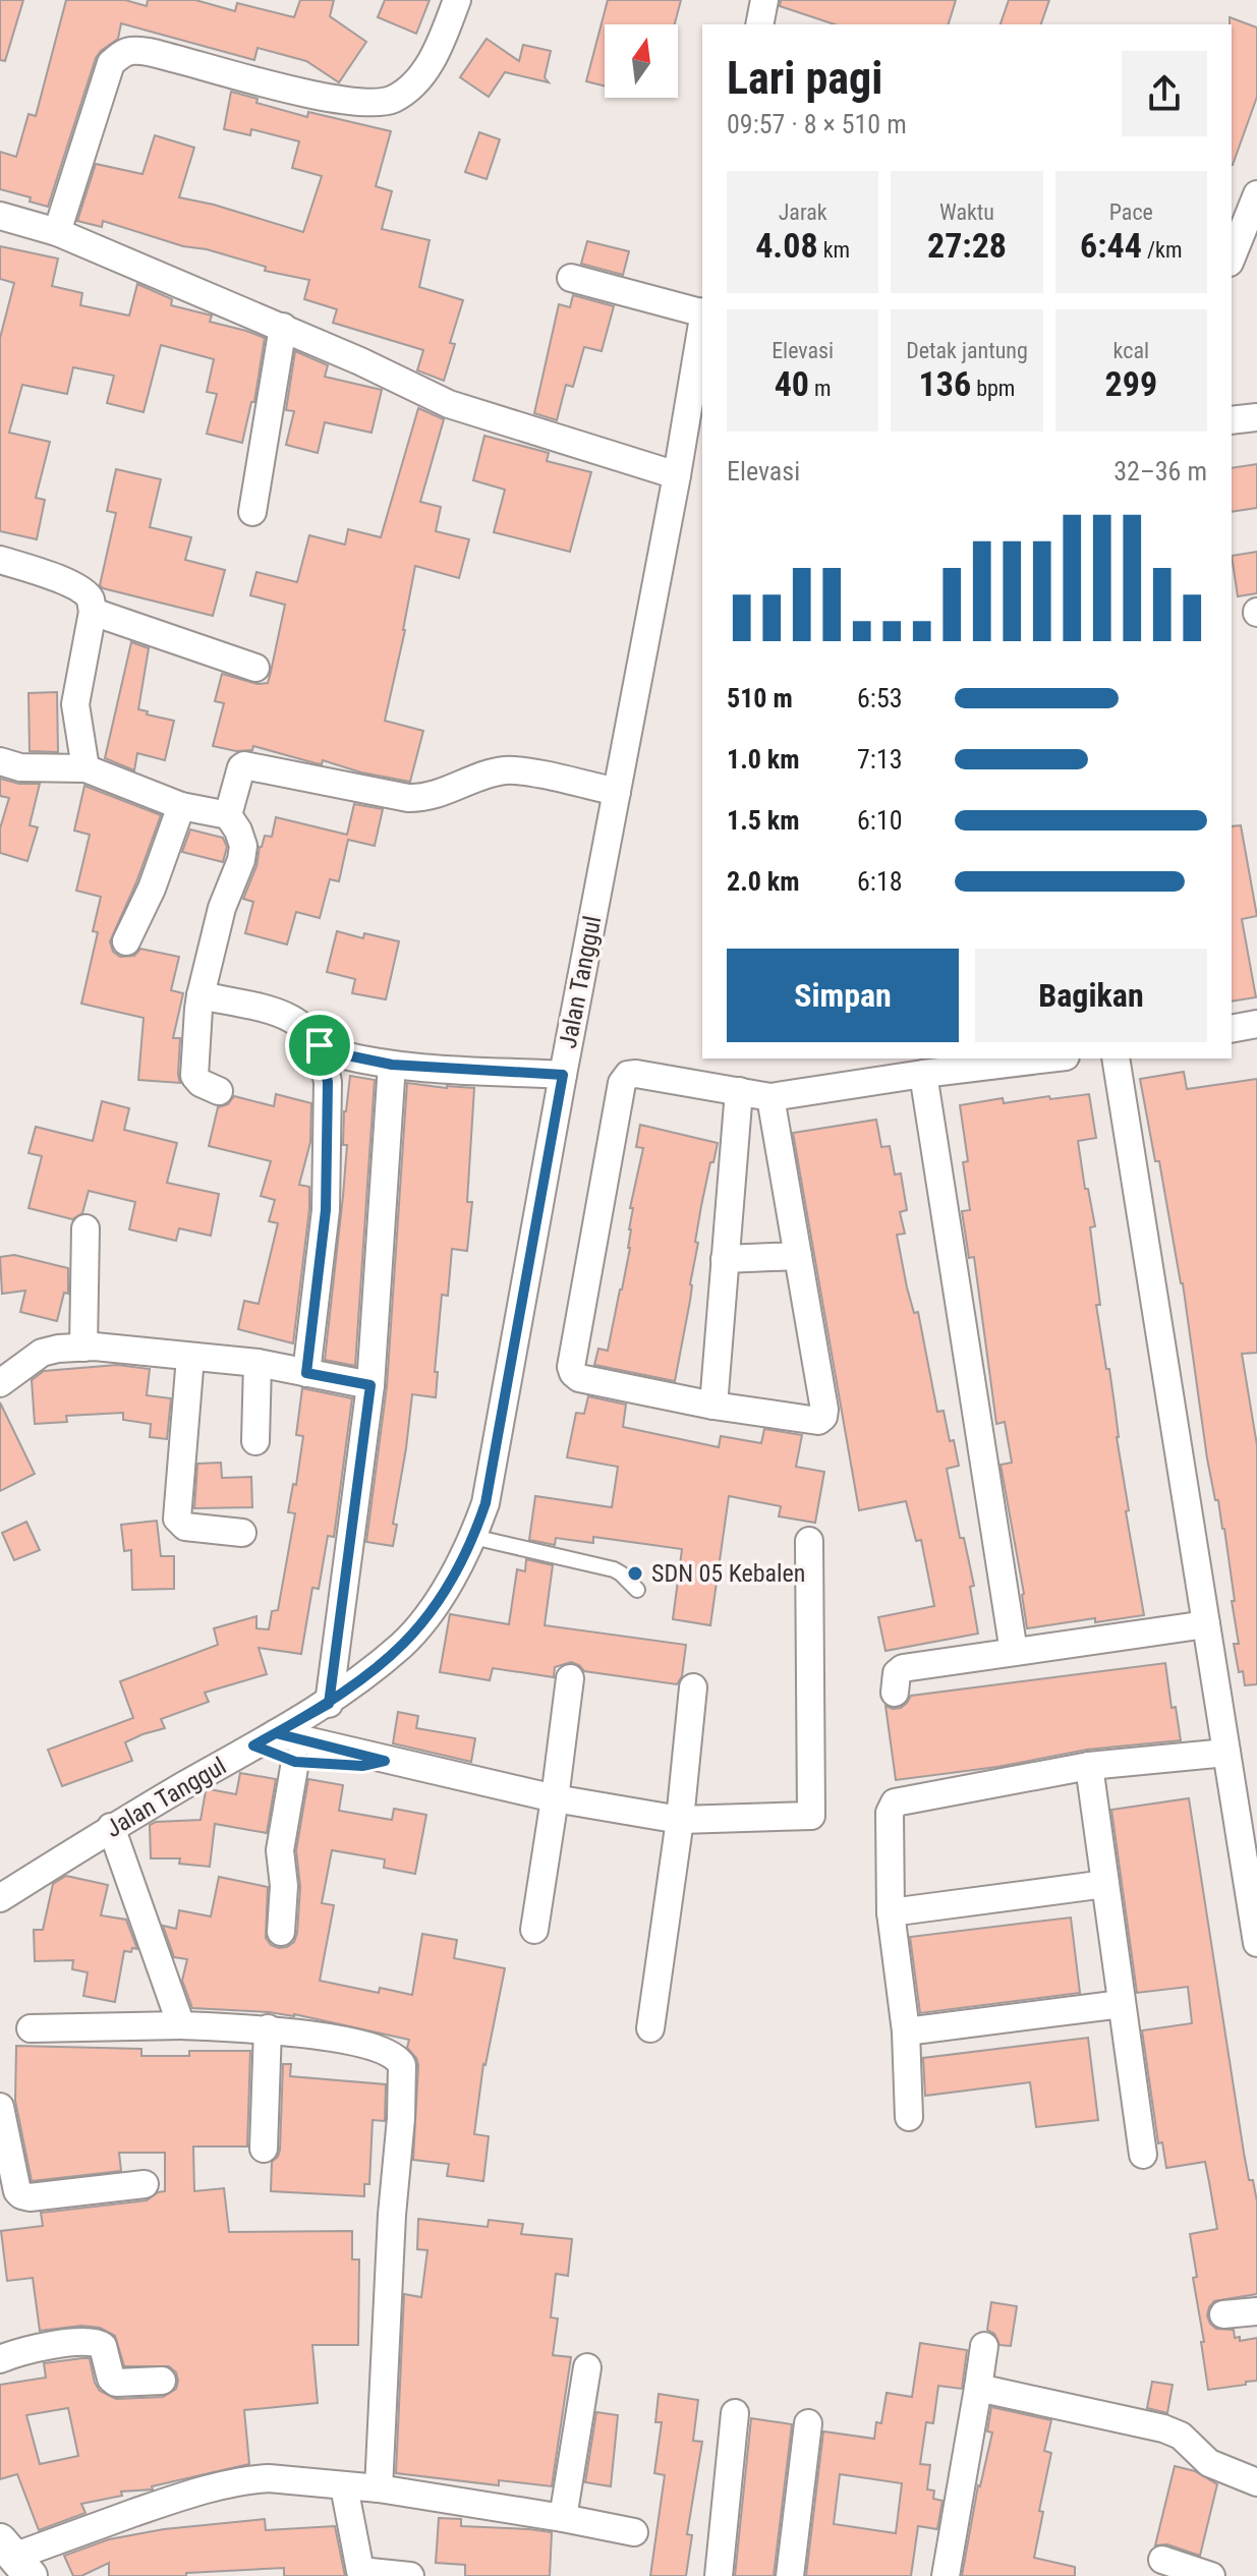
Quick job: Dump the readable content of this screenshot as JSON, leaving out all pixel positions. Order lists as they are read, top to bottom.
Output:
{
  "streets": {
    "street": ["Jalan Tanggul"]
  },
  "places": ["SDN 05 Kebalen"],
  "north": "top",
  "page": {
    "heading": ["Lari pagi", "09:57 · 8 × 510 m"],
    "stats": [
      ["Jarak", "4.08 km"],
      ["Waktu", "27:28"],
      ["Pace", "6:44 /km"],
      ["Elevasi", "40 m"],
      ["Detak jantung", "136 bpm"],
      ["kcal", "299"]
    ],
    "chart": ["Elevasi", "32–36 m"],
    "list": [
      {
        "name": "510 m",
        "note": "6:53"
      },
      {
        "name": "1.0 km",
        "note": "7:13"
      },
      {
        "name": "1.5 km",
        "note": "6:10"
      },
      {
        "name": "2.0 km",
        "note": "6:18"
      }
    ],
    "buttons": ["Simpan", "Bagikan"]
  }
}
